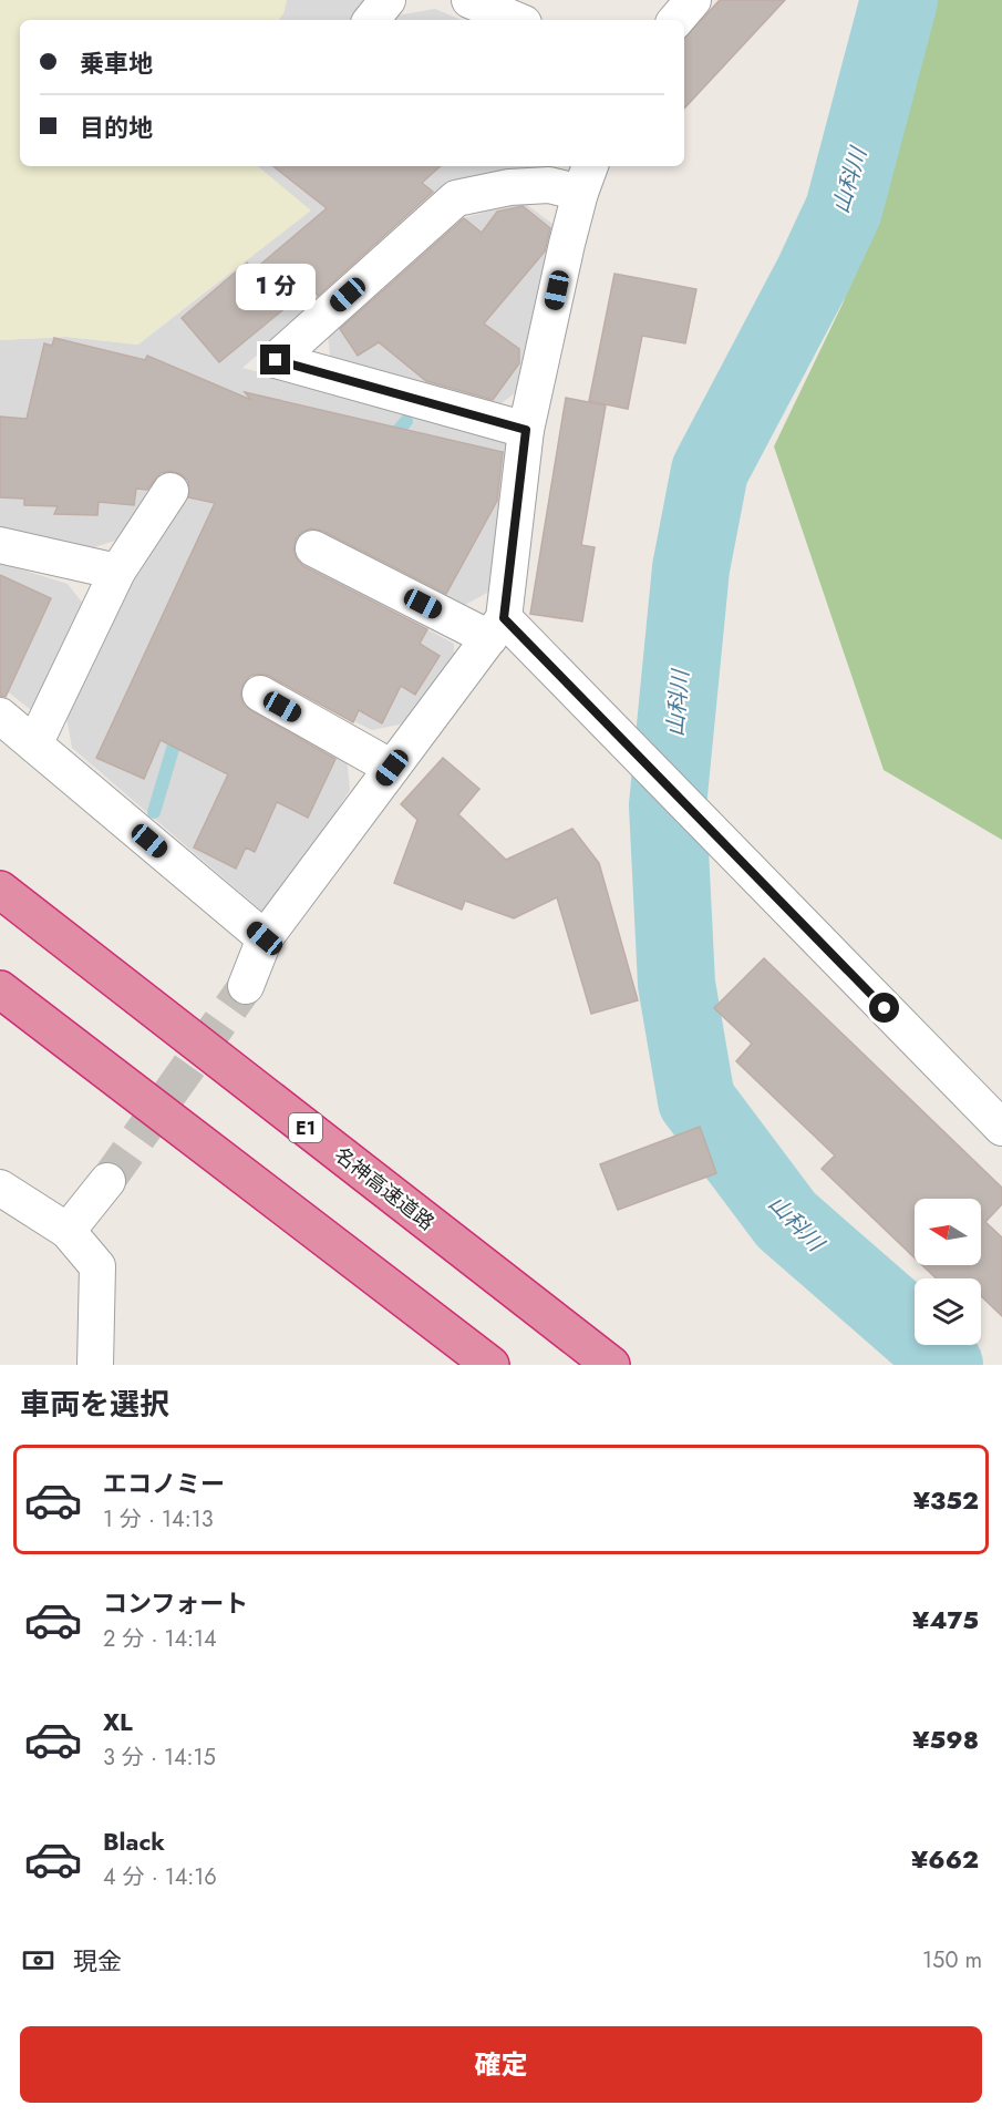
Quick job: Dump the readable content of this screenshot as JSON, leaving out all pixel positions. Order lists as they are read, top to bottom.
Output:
{
  "streets": {
    "highway": ["E1", "名神高速道路"]
  },
  "water": ["山科川"],
  "north": "left",
  "page": {
    "banner": ["乗車地", "目的地"],
    "bubble": "1 分",
    "heading": "車両を選択",
    "list": [
      {
        "name": "エコノミー",
        "note": "1 分 · 14:13",
        "value": "¥352"
      },
      {
        "name": "コンフォート",
        "note": "2 分 · 14:14",
        "value": "¥475"
      },
      {
        "name": "XL",
        "note": "3 分 · 14:15",
        "value": "¥598"
      },
      {
        "name": "Black",
        "note": "4 分 · 14:16",
        "value": "¥662"
      }
    ],
    "pay": ["現金", "150 m"],
    "buttons": "確定"
  }
}
